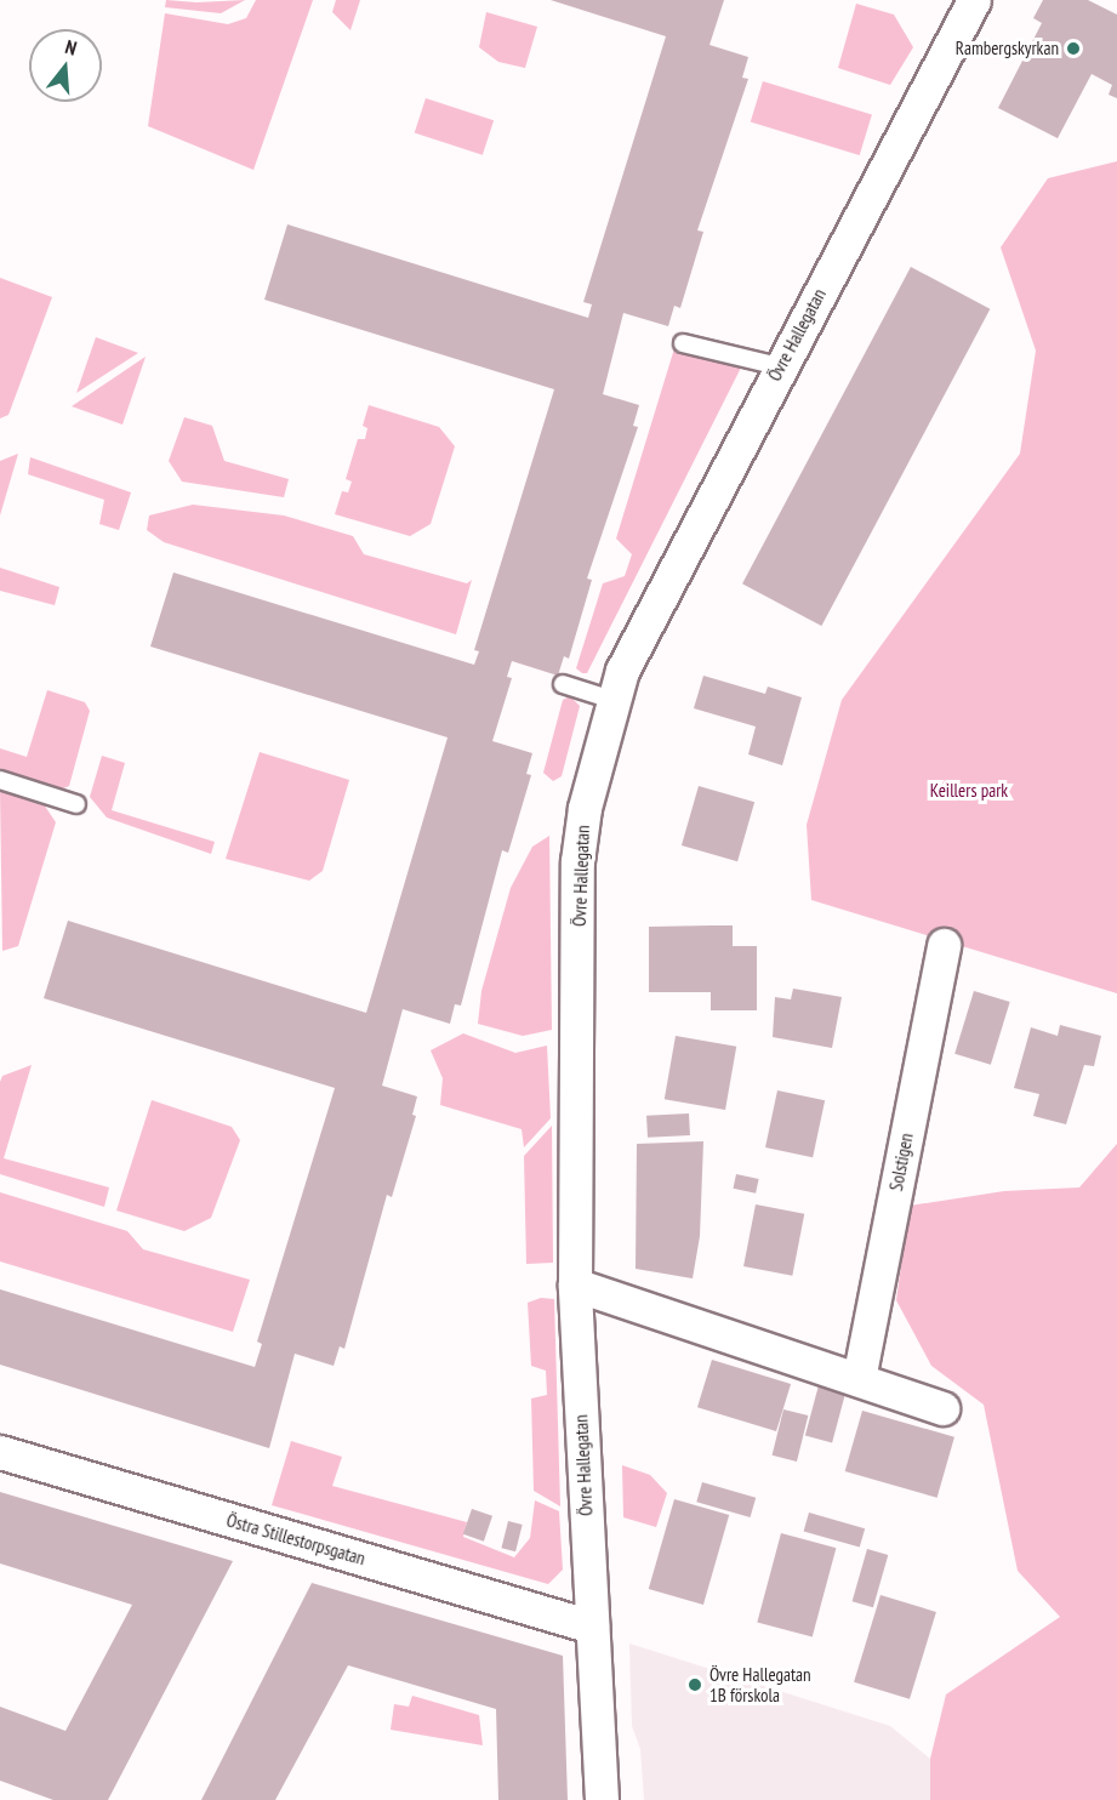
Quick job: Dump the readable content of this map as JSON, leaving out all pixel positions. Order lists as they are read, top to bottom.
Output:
{
  "streets": {
    "street": ["Övre Hallegatan", "Solstigen", "Östra Stillestorpsgatan"]
  },
  "crossings": [
    ["Övre Hallegatan", "Östra Stillestorpsgatan"]
  ],
  "parks": ["Keillers park"],
  "places": ["Rambergskyrkan", "Övre Hallegatan 1B förskola"],
  "north": "top"
}
